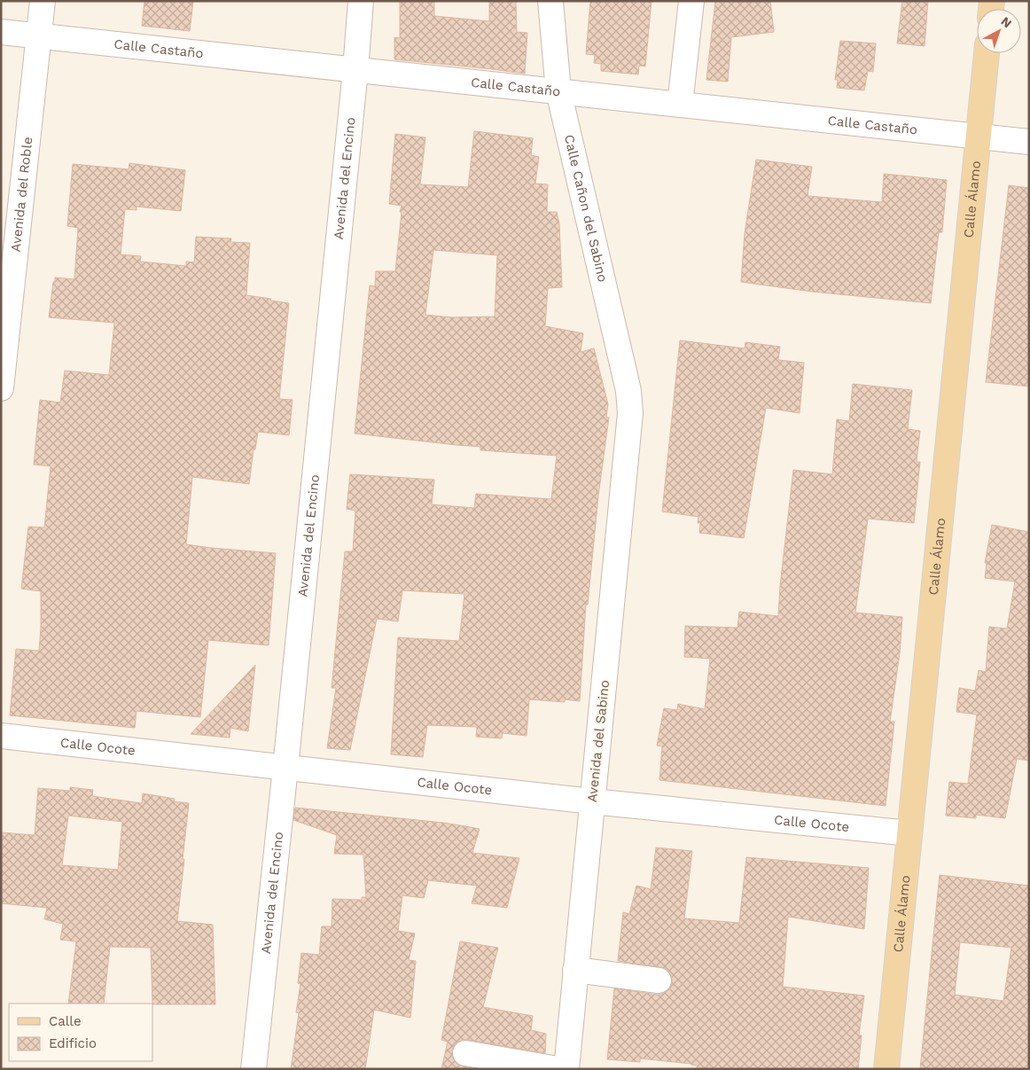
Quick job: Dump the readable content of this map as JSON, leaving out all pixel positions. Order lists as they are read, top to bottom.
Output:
{
  "streets": {
    "main road": ["Calle Álamo"],
    "street": [
      "Calle Castaño",
      "Avenida del Encino",
      "Avenida del Roble",
      "Calle Cañon del Sabino",
      "Avenida del Sabino",
      "Calle Ocote"
    ]
  },
  "crossings": [
    ["Calle Castaño", "Avenida del Encino"],
    ["Calle Castaño", "Avenida del Roble"],
    ["Calle Castaño", "Calle Álamo"],
    ["Calle Castaño", "Calle Cañon del Sabino"],
    ["Avenida del Encino", "Calle Ocote"],
    ["Calle Álamo", "Calle Ocote"],
    ["Calle Cañon del Sabino", "Avenida del Sabino"],
    ["Avenida del Sabino", "Calle Ocote"]
  ],
  "legend": ["Calle", "Edificio"],
  "north": "top right"
}
